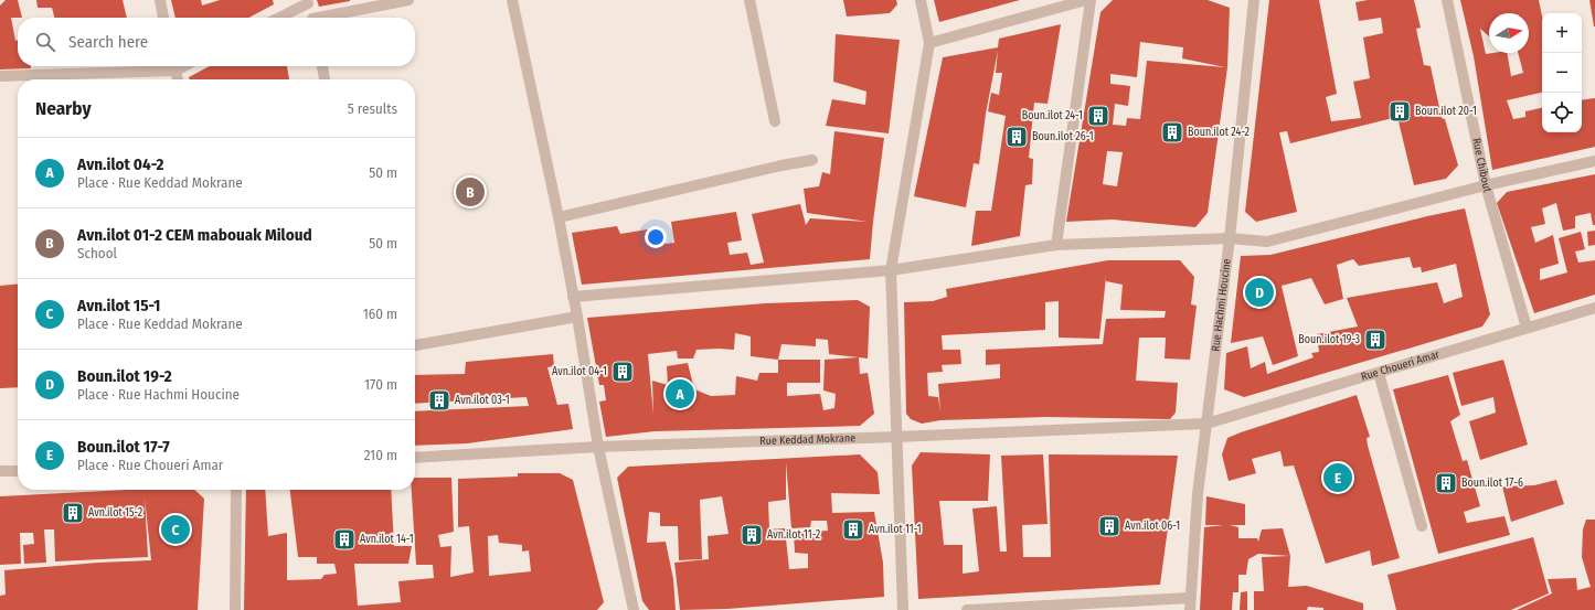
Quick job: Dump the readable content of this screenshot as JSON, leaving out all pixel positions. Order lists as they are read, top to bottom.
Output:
{
  "streets": {
    "street": [
      "Rue Chibout",
      "Rue Hachmi Houcine",
      "Rue Choueri Amar",
      "Rue Keddad Mokrane"
    ]
  },
  "crossings": [
    ["Rue Chibout", "Rue Choueri Amar"],
    ["Rue Hachmi Houcine", "Rue Choueri Amar"],
    ["Rue Hachmi Houcine", "Rue Keddad Mokrane"],
    ["Rue Choueri Amar", "Rue Keddad Mokrane"]
  ],
  "places": {
    "building": [
      "Boun.ilot 20-1",
      "Boun.ilot 24-1",
      "Boun.ilot 24-2",
      "Boun.ilot 26-1",
      "Boun.ilot 19-3",
      "Avn.ilot 04-1",
      "Avn.ilot 03-1",
      "Boun.ilot 17-6",
      "Avn.ilot 15-2",
      "Avn.ilot 06-1",
      "Avn.ilot 11-1",
      "Avn.ilot 11-2",
      "Avn.ilot 14-1"
    ]
  },
  "north": "right",
  "page": {
    "map_buttons": ["+", "−"],
    "search": "Search here",
    "heading": ["Nearby", "5 results"],
    "list": [
      {
        "mark": "A",
        "name": "Avn.ilot 04-2",
        "note": "Place · Rue Keddad Mokrane",
        "value": "50 m"
      },
      {
        "mark": "B",
        "name": "Avn.ilot 01-2 CEM mabouak Miloud",
        "note": "School",
        "value": "50 m"
      },
      {
        "mark": "C",
        "name": "Avn.ilot 15-1",
        "note": "Place · Rue Keddad Mokrane",
        "value": "160 m"
      },
      {
        "mark": "D",
        "name": "Boun.ilot 19-2",
        "note": "Place · Rue Hachmi Houcine",
        "value": "170 m"
      },
      {
        "mark": "E",
        "name": "Boun.ilot 17-7",
        "note": "Place · Rue Choueri Amar",
        "value": "210 m"
      }
    ],
    "pins": [
      "B",
      "D",
      "A",
      "E",
      "C"
    ]
  }
}
